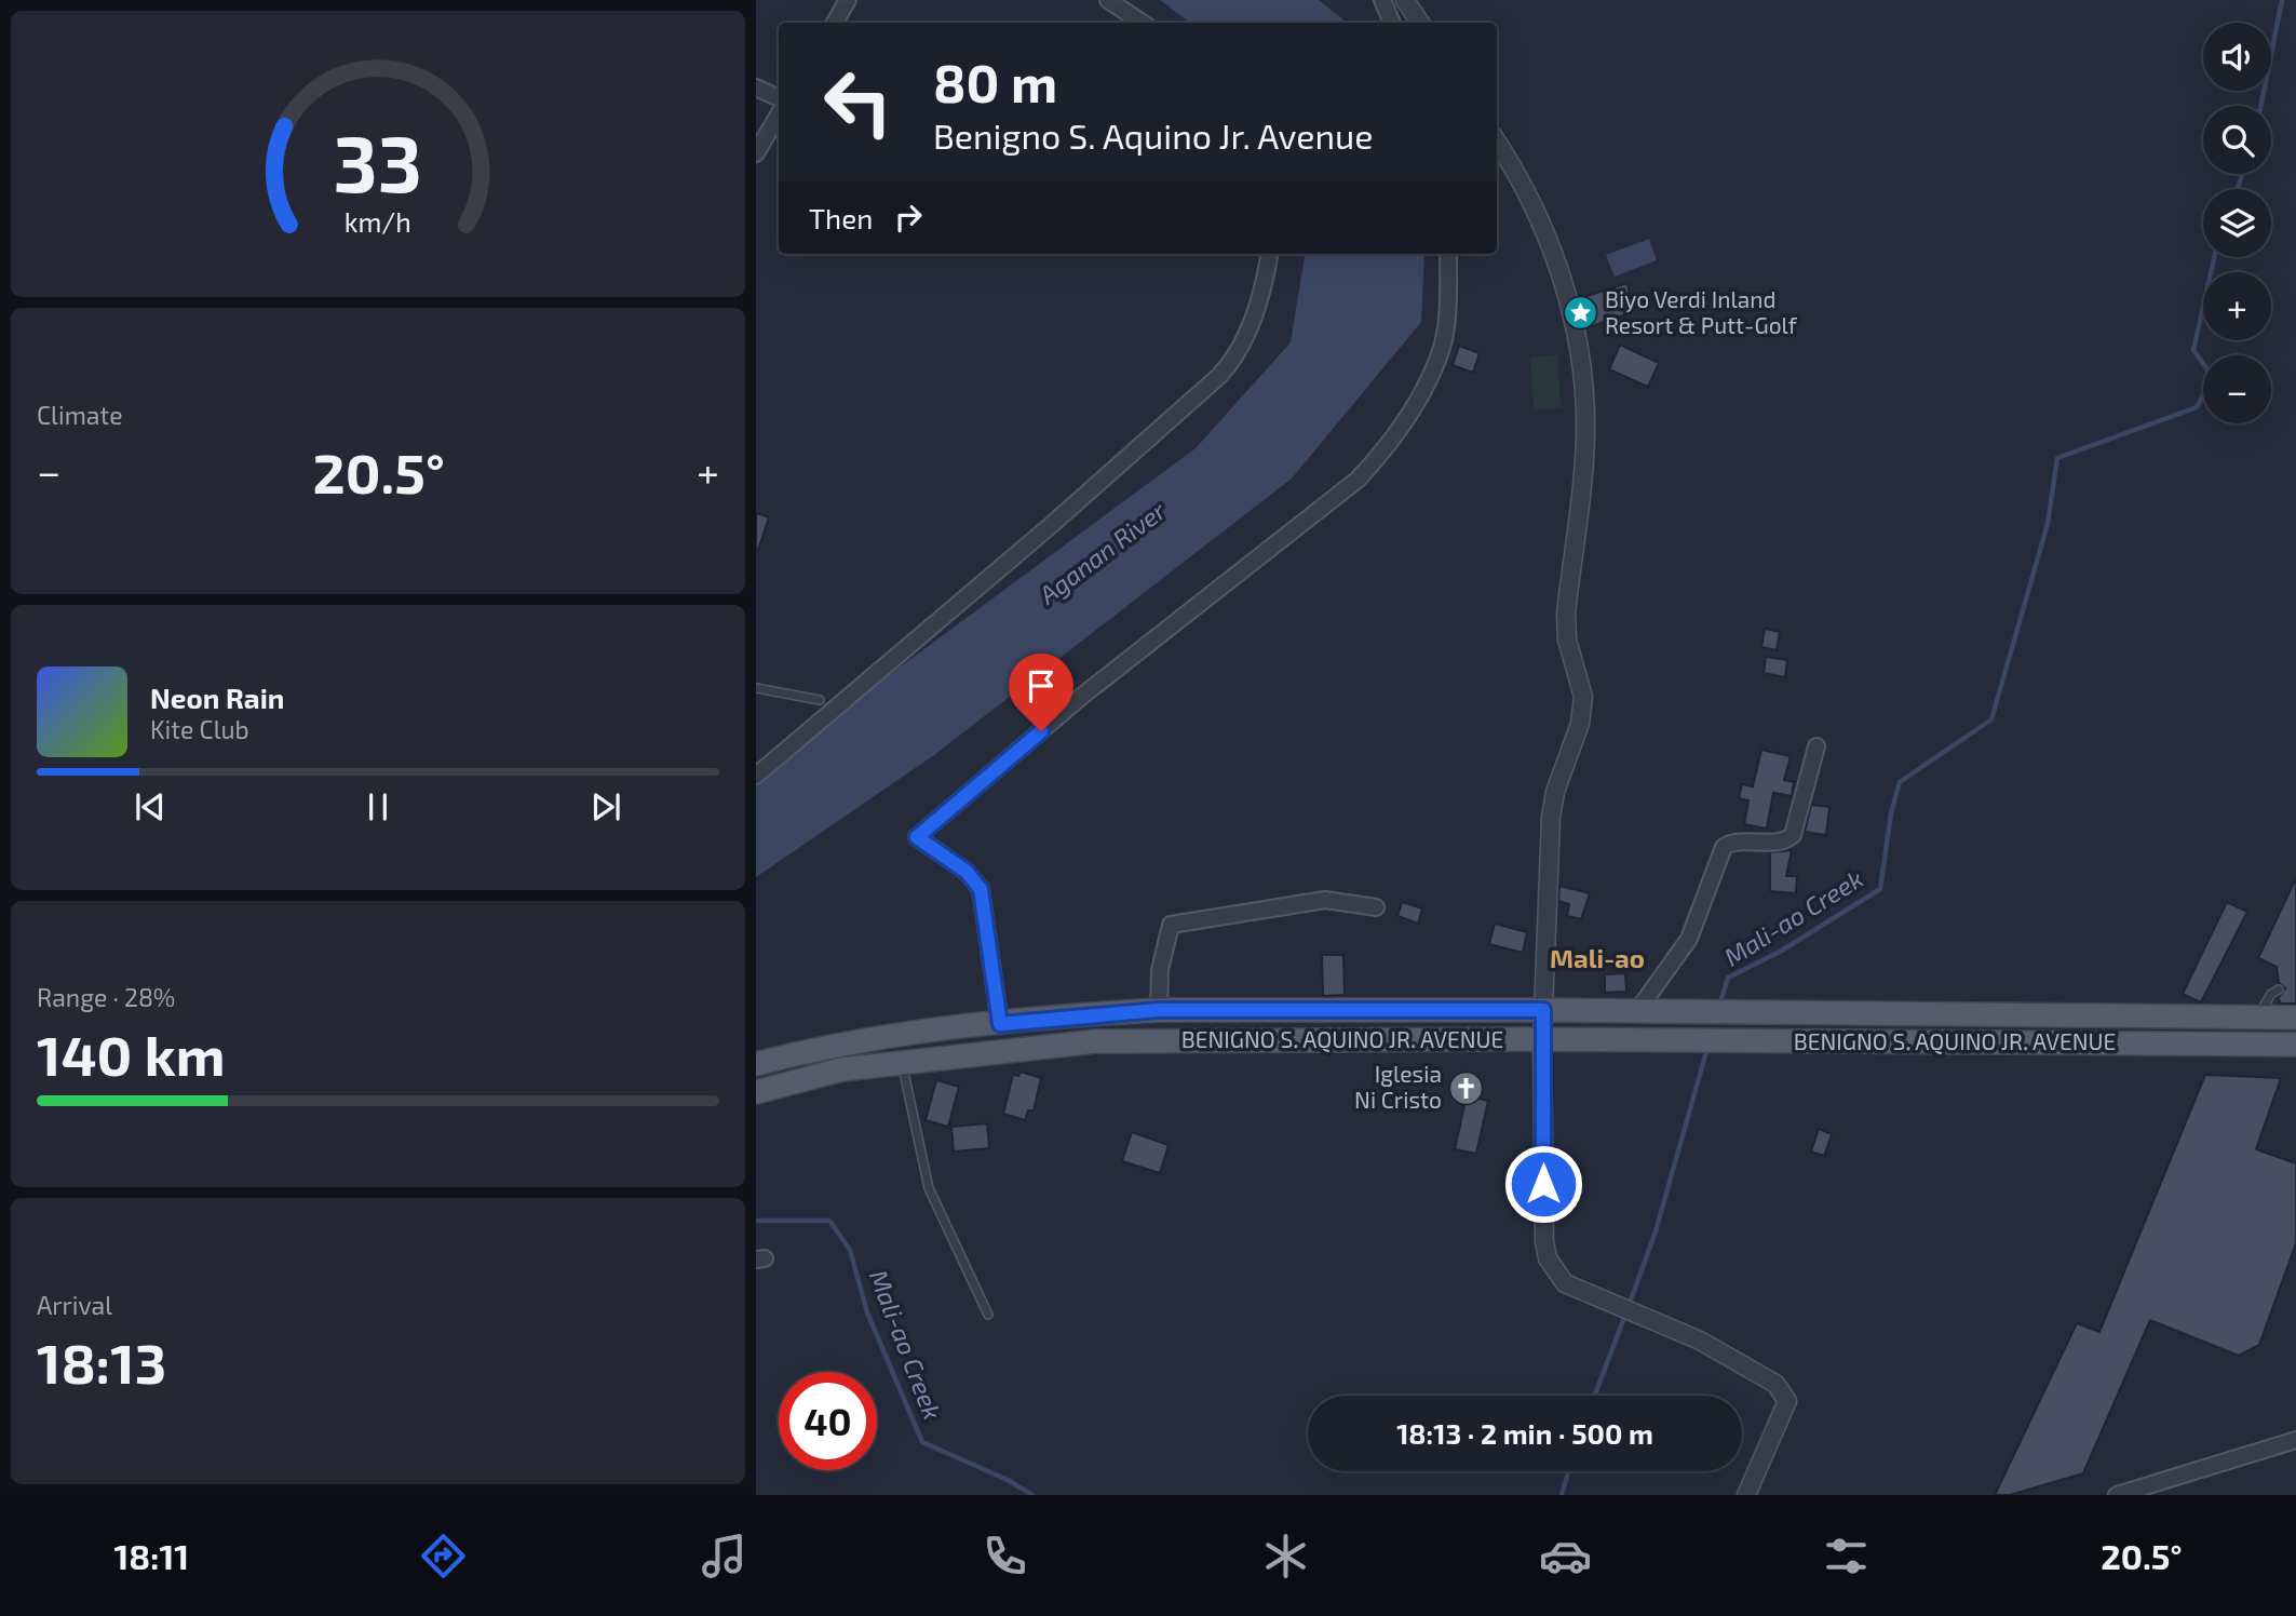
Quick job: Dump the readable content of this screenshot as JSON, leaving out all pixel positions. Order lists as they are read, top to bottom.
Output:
{
  "streets": {
    "main road": ["BENIGNO S. AQUINO JR. AVENUE"]
  },
  "districts": ["Mali-ao"],
  "water": ["Aganan River", "Mali-ao Creek"],
  "places": {
    "place": ["Biyo Verdi Inland Resort & Putt-Golf"],
    "church": ["Iglesia Ni Cristo"]
  },
  "page": {
    "map_buttons": ["+", "−"],
    "turn": ["80 m", "Benigno S. Aquino Jr. Avenue"],
    "then": "Then",
    "tile": [
      "Climate",
      ["Range · 28%", "140 km"],
      ["Arrival", "18:13"]
    ],
    "heat": ["−", "20.5°", "+"],
    "song": ["Neon Rain", "Kite Club"],
    "limit": "40",
    "trip": "18:13 · 2 min · 500 m",
    "tabs": ["18:11", "20.5°"],
    "gauge": ["33", "km/h"]
  }
}
